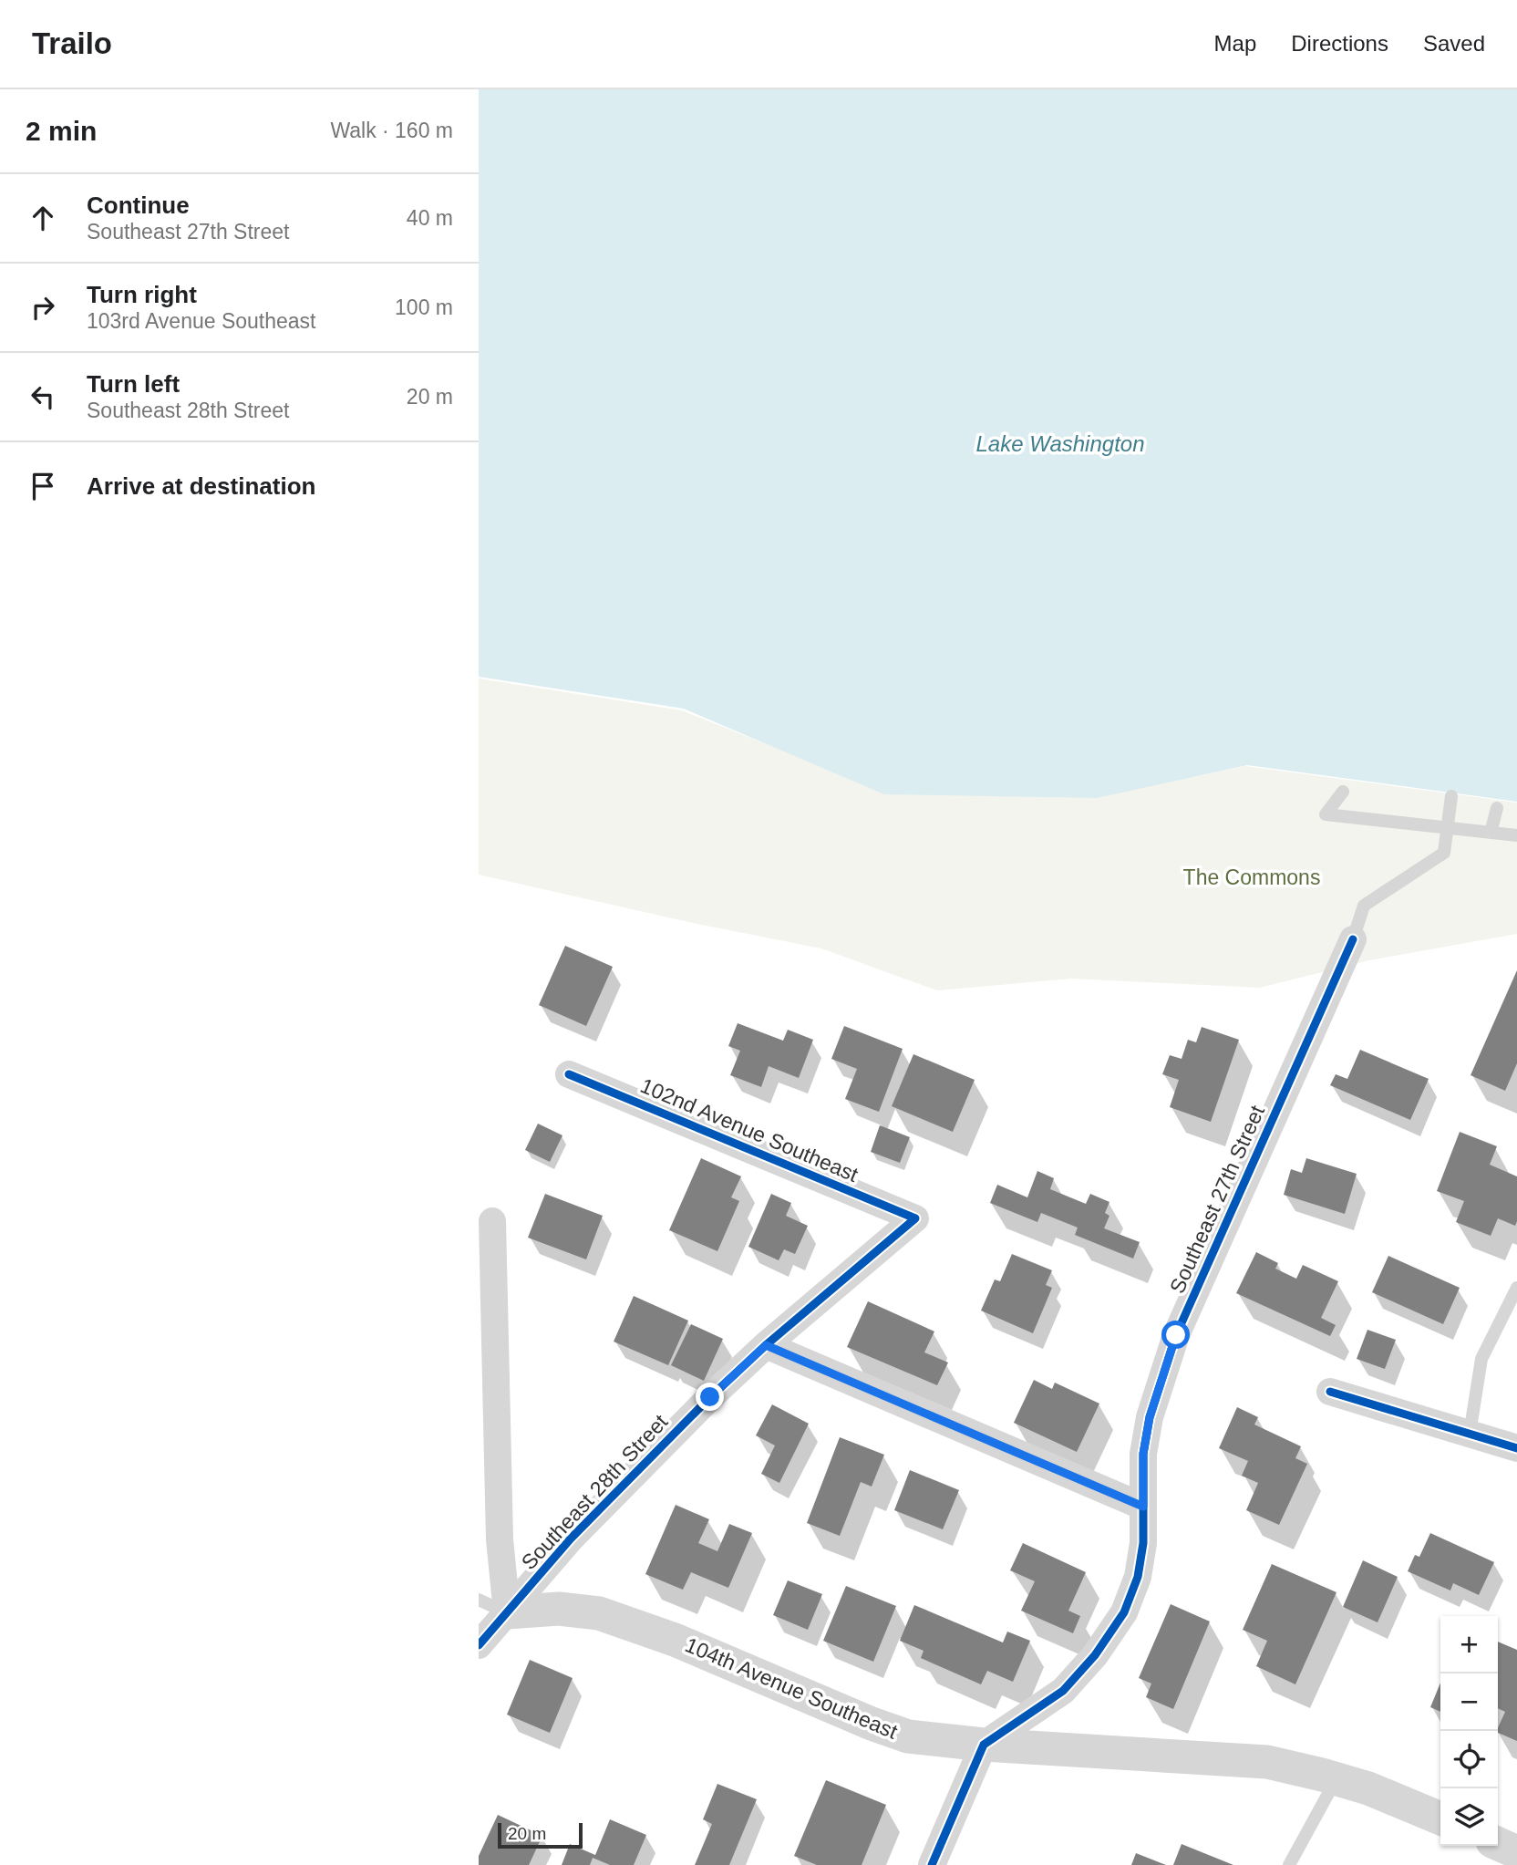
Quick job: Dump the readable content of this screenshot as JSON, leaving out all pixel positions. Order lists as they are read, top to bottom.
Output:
{
  "streets": {
    "street": [
      "102nd Avenue Southeast",
      "Southeast 27th Street",
      "Southeast 28th Street",
      "104th Avenue Southeast"
    ]
  },
  "crossings": [
    ["102nd Avenue Southeast", "Southeast 28th Street"],
    ["Southeast 27th Street", "104th Avenue Southeast"],
    ["Southeast 28th Street", "104th Avenue Southeast"]
  ],
  "water": ["Lake Washington"],
  "parks": ["The Commons"],
  "scale_bar": "20 m",
  "page": {
    "header": "Trailo",
    "nav": ["Map", "Directions", "Saved"],
    "heading": ["2 min", "Walk · 160 m"],
    "list": [
      ["Continue", "Southeast 27th Street", "40 m"],
      ["Turn right", "103rd Avenue Southeast", "100 m"],
      ["Turn left", "Southeast 28th Street", "20 m"],
      "Arrive at destination"
    ],
    "map_buttons": ["+", "−"],
    "scale": "20 m"
  }
}
